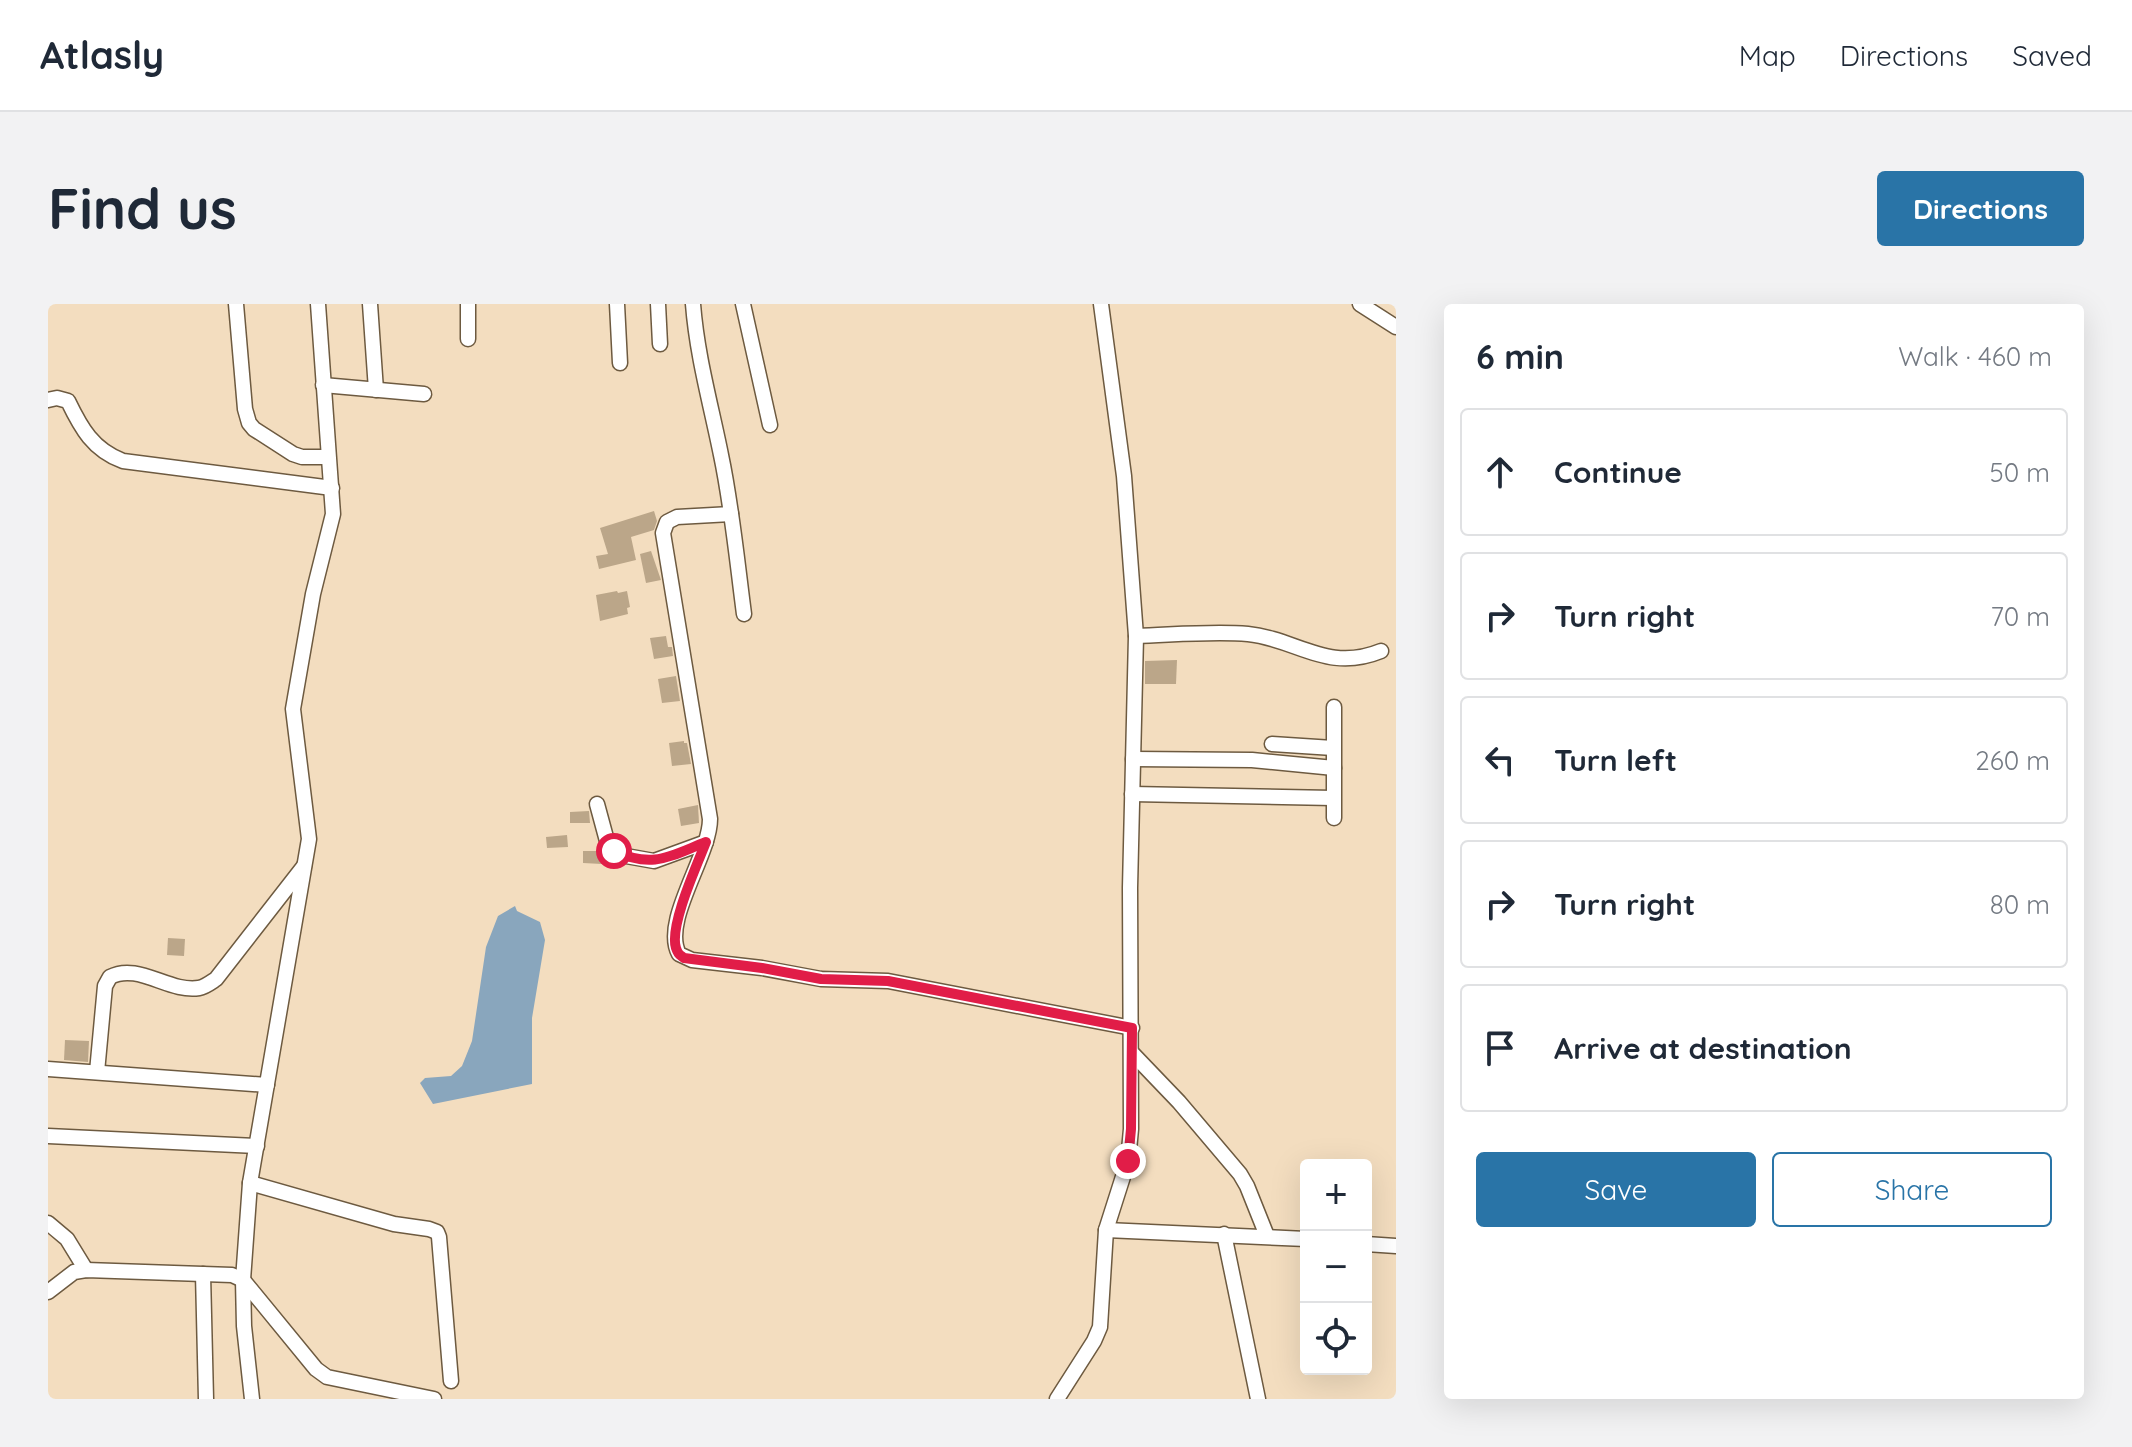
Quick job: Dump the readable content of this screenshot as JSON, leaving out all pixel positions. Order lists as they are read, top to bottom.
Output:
{
  "page": {
    "header": "Atlasly",
    "nav": ["Map", "Directions", "Saved"],
    "buttons": [
      "Directions",
      ["Save", "Share"]
    ],
    "title": "Find us",
    "heading": ["6 min", "Walk · 460 m"],
    "list": [
      ["Continue", "50 m"],
      ["Turn right", "70 m"],
      ["Turn left", "260 m"],
      ["Turn right", "80 m"],
      "Arrive at destination"
    ],
    "map_buttons": ["+", "−"]
  }
}
